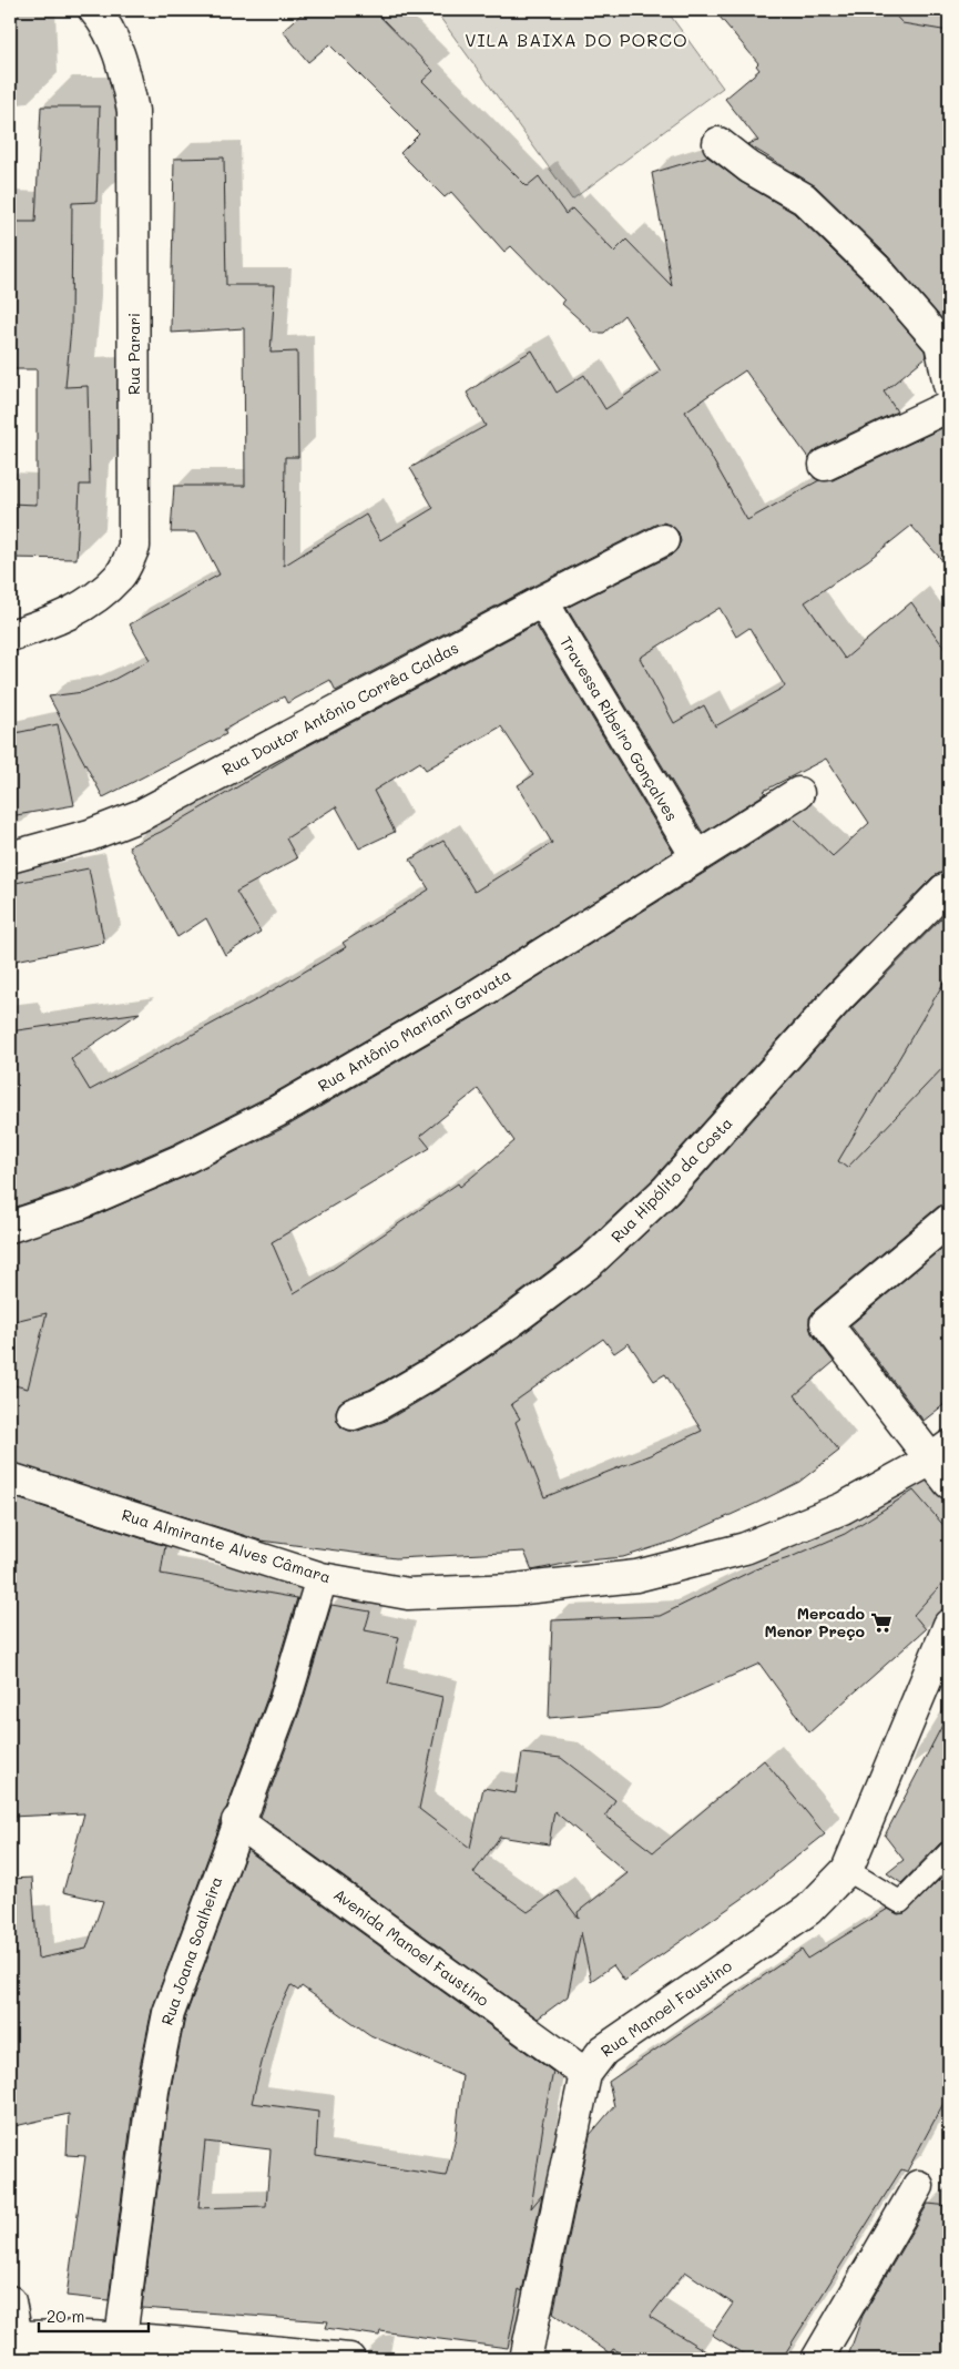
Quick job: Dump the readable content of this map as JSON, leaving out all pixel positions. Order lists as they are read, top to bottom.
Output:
{
  "streets": {
    "street": [
      "Rua Parari",
      "Rua Doutor Antônio Corrêa Caldas",
      "Travessa Ribeiro Gonçalves",
      "Rua Antônio Mariani Gravata",
      "Rua Hipólito da Costa",
      "Rua Almirante Alves Câmara",
      "Avenida Manoel Faustino",
      "Rua Joana Soalheira",
      "Rua Manoel Faustino"
    ]
  },
  "crossings": [
    ["Rua Doutor Antônio Corrêa Caldas", "Travessa Ribeiro Gonçalves"],
    ["Travessa Ribeiro Gonçalves", "Rua Antônio Mariani Gravata"],
    ["Rua Almirante Alves Câmara", "Rua Joana Soalheira"],
    ["Avenida Manoel Faustino", "Rua Joana Soalheira"],
    ["Avenida Manoel Faustino", "Rua Manoel Faustino"]
  ],
  "districts": ["VILA BAIXA DO PORCO"],
  "places": {
    "supermarket": ["Mercado Menor Preço"]
  },
  "scale_bar": "20 m"
}
